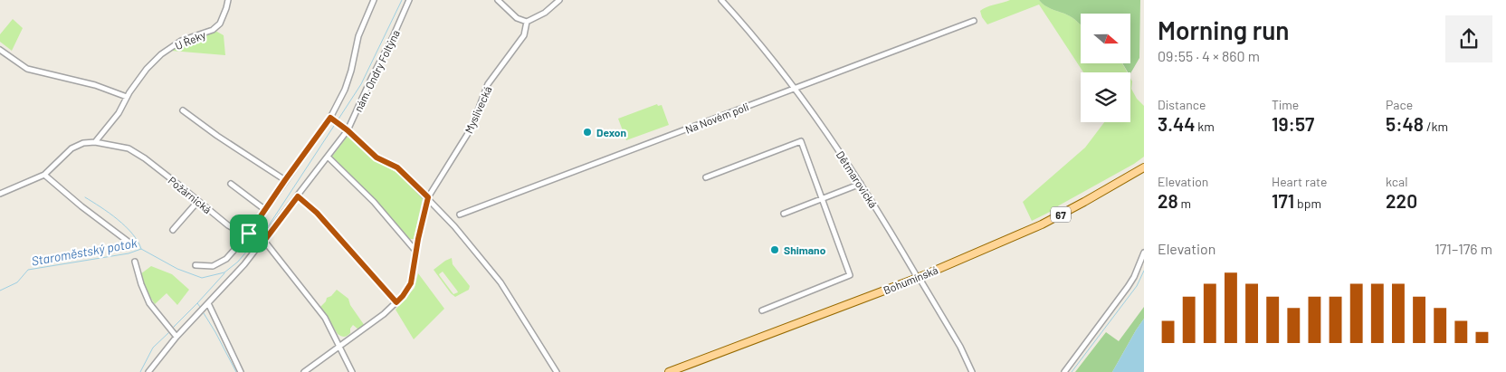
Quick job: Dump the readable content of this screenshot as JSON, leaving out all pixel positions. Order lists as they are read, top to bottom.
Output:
{
  "streets": {
    "main road": ["67", "Bohumínská"],
    "street": [
      "U Řeky",
      "nám. Ondry Foltýna",
      "Myslivecká",
      "Na Novém poli",
      "Dětmarovická",
      "Požárnická"
    ]
  },
  "crossings": [
    ["U Řeky", "Požárnická"],
    ["nám. Ondry Foltýna", "Požárnická"],
    ["Na Novém poli", "Dětmarovická"],
    ["Dětmarovická", "Bohumínská"]
  ],
  "water": ["Staroměstský potok"],
  "places": ["Dexon", "Shimano"],
  "north": "right",
  "page": {
    "heading": ["Morning run", "09:55 · 4 × 860 m"],
    "stats": [
      ["Distance", "3.44 km"],
      ["Time", "19:57"],
      ["Pace", "5:48 /km"],
      ["Elevation", "28 m"],
      ["Heart rate", "171 bpm"],
      ["kcal", "220"]
    ],
    "chart": ["Elevation", "171–176 m"]
  }
}
